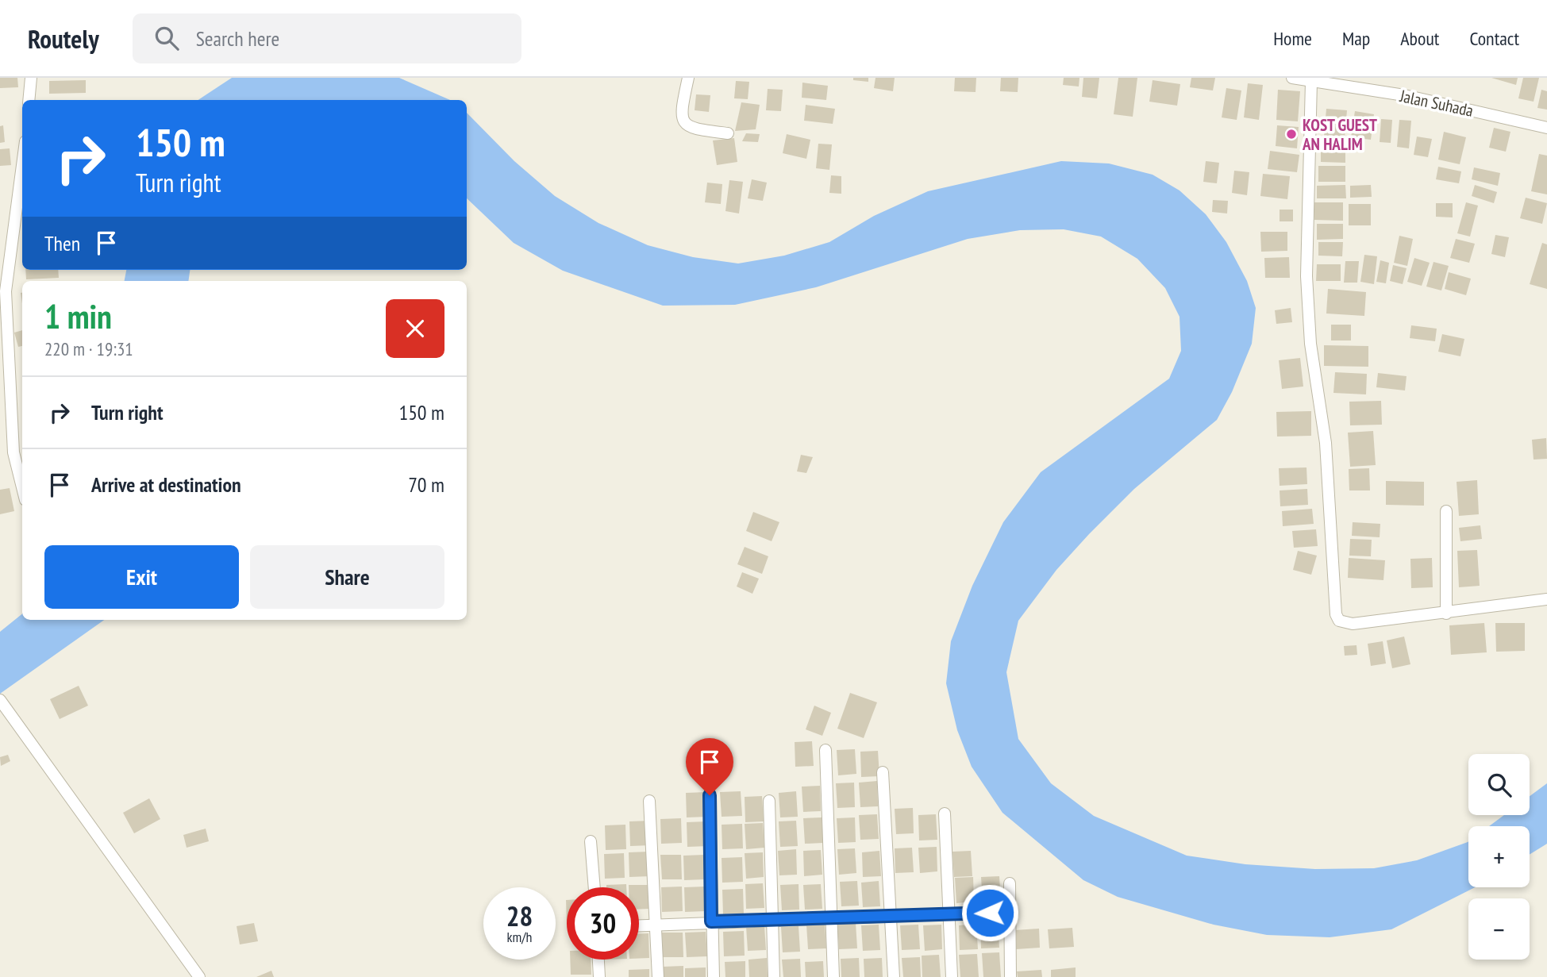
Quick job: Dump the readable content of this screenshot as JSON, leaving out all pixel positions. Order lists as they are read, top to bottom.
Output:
{
  "streets": {
    "street": ["Jalan Suhada"]
  },
  "places": ["KOST GUEST AN HALIM"],
  "page": {
    "header": "Routely",
    "search": "Search here",
    "nav": [
      "Home",
      "Map",
      "About",
      "Contact"
    ],
    "turn": ["150 m", "Turn right"],
    "then": "Then",
    "heading": ["1 min", "220 m · 19:31"],
    "list": [
      {
        "name": "Turn right",
        "value": "150 m"
      },
      {
        "name": "Arrive at destination",
        "value": "70 m"
      }
    ],
    "buttons": ["Exit", "Share"],
    "map_buttons": ["+", "−"],
    "speed": "28 km/h",
    "limit": "30"
  }
}
